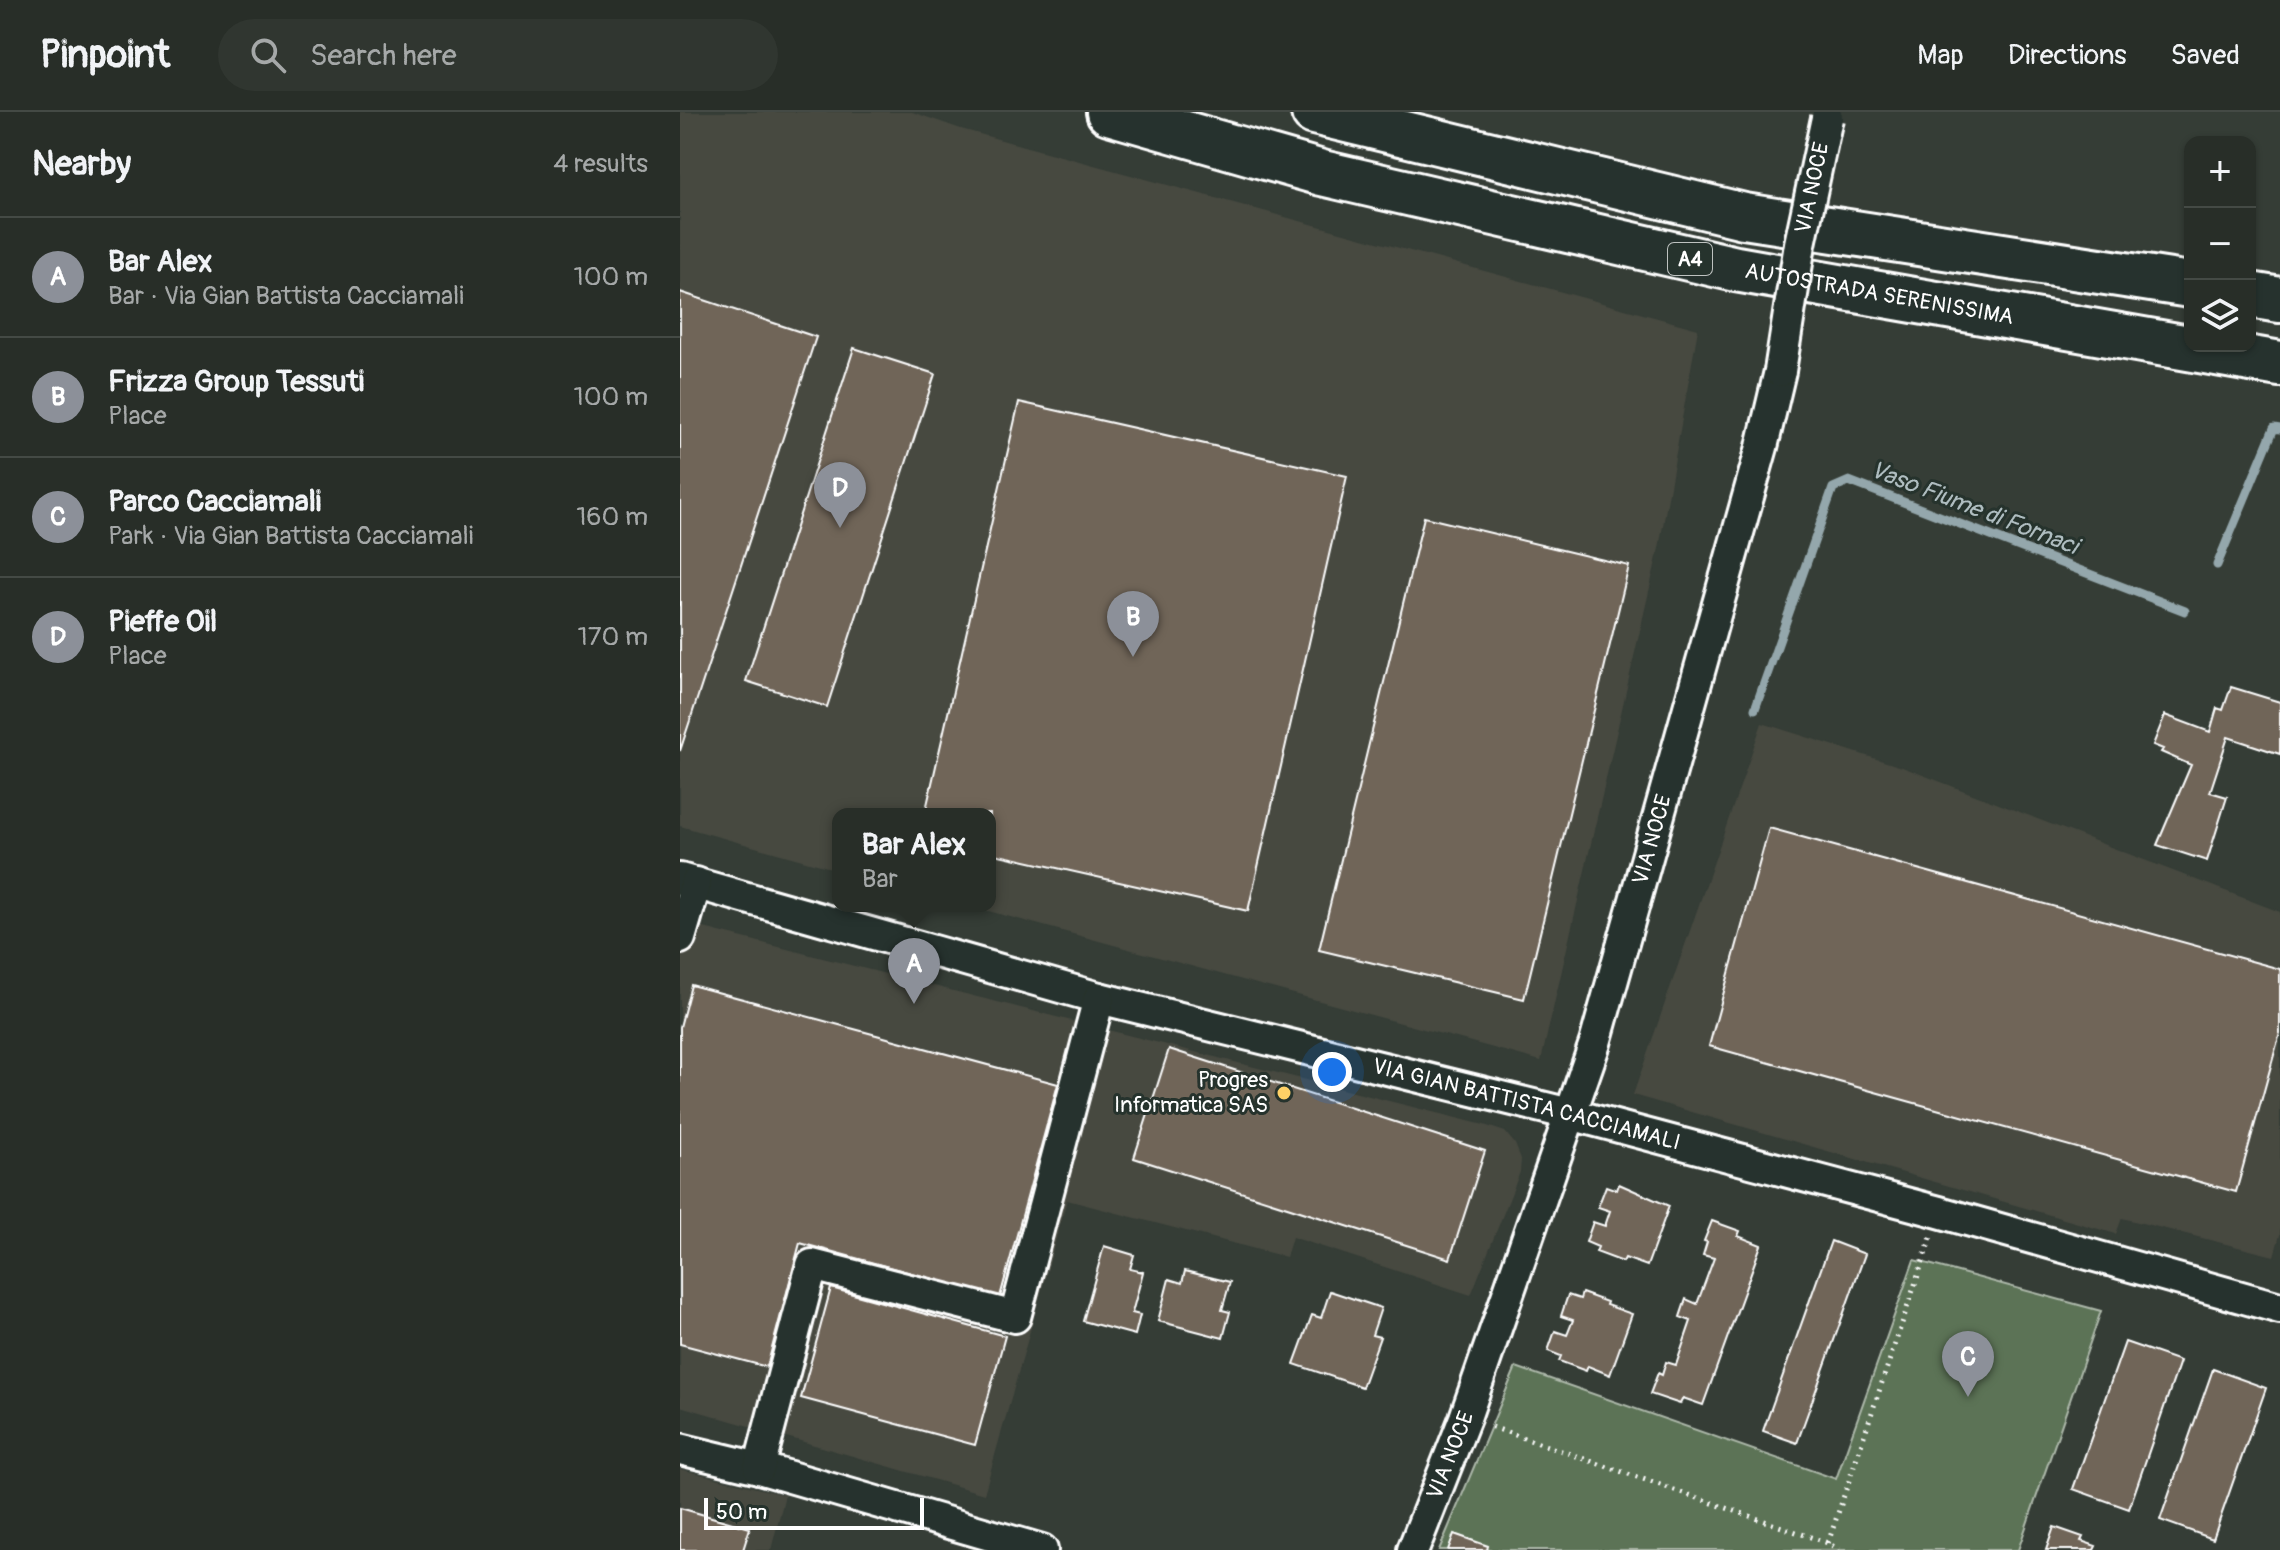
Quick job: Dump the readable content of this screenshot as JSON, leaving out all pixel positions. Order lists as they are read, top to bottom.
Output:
{
  "streets": {
    "highway": ["A4", "AUTOSTRADA SERENISSIMA"],
    "street": ["VIA NOCE", "VIA GIAN BATTISTA CACCIAMALI"]
  },
  "crossings": [
    ["VIA NOCE", "VIA GIAN BATTISTA CACCIAMALI"]
  ],
  "water": ["Vaso Fiume di Fornaci"],
  "places": ["Progres Informatica SAS"],
  "scale_bar": "50 m",
  "page": {
    "header": "Pinpoint",
    "search": "Search here",
    "nav": ["Map", "Directions", "Saved"],
    "heading": ["Nearby", "4 results"],
    "map_buttons": ["+", "−"],
    "list": [
      {
        "mark": "A",
        "name": "Bar Alex",
        "note": "Bar · Via Gian Battista Cacciamali",
        "value": "100 m"
      },
      {
        "mark": "B",
        "name": "Frizza Group Tessuti",
        "note": "Place",
        "value": "100 m"
      },
      {
        "mark": "C",
        "name": "Parco Cacciamali",
        "note": "Park · Via Gian Battista Cacciamali",
        "value": "160 m"
      },
      {
        "mark": "D",
        "name": "Pieffe Oil",
        "note": "Place",
        "value": "170 m"
      }
    ],
    "pins": [
      "D",
      "B",
      "A",
      "C"
    ],
    "popup": ["Bar Alex", "Bar"],
    "scale": "50 m"
  }
}
